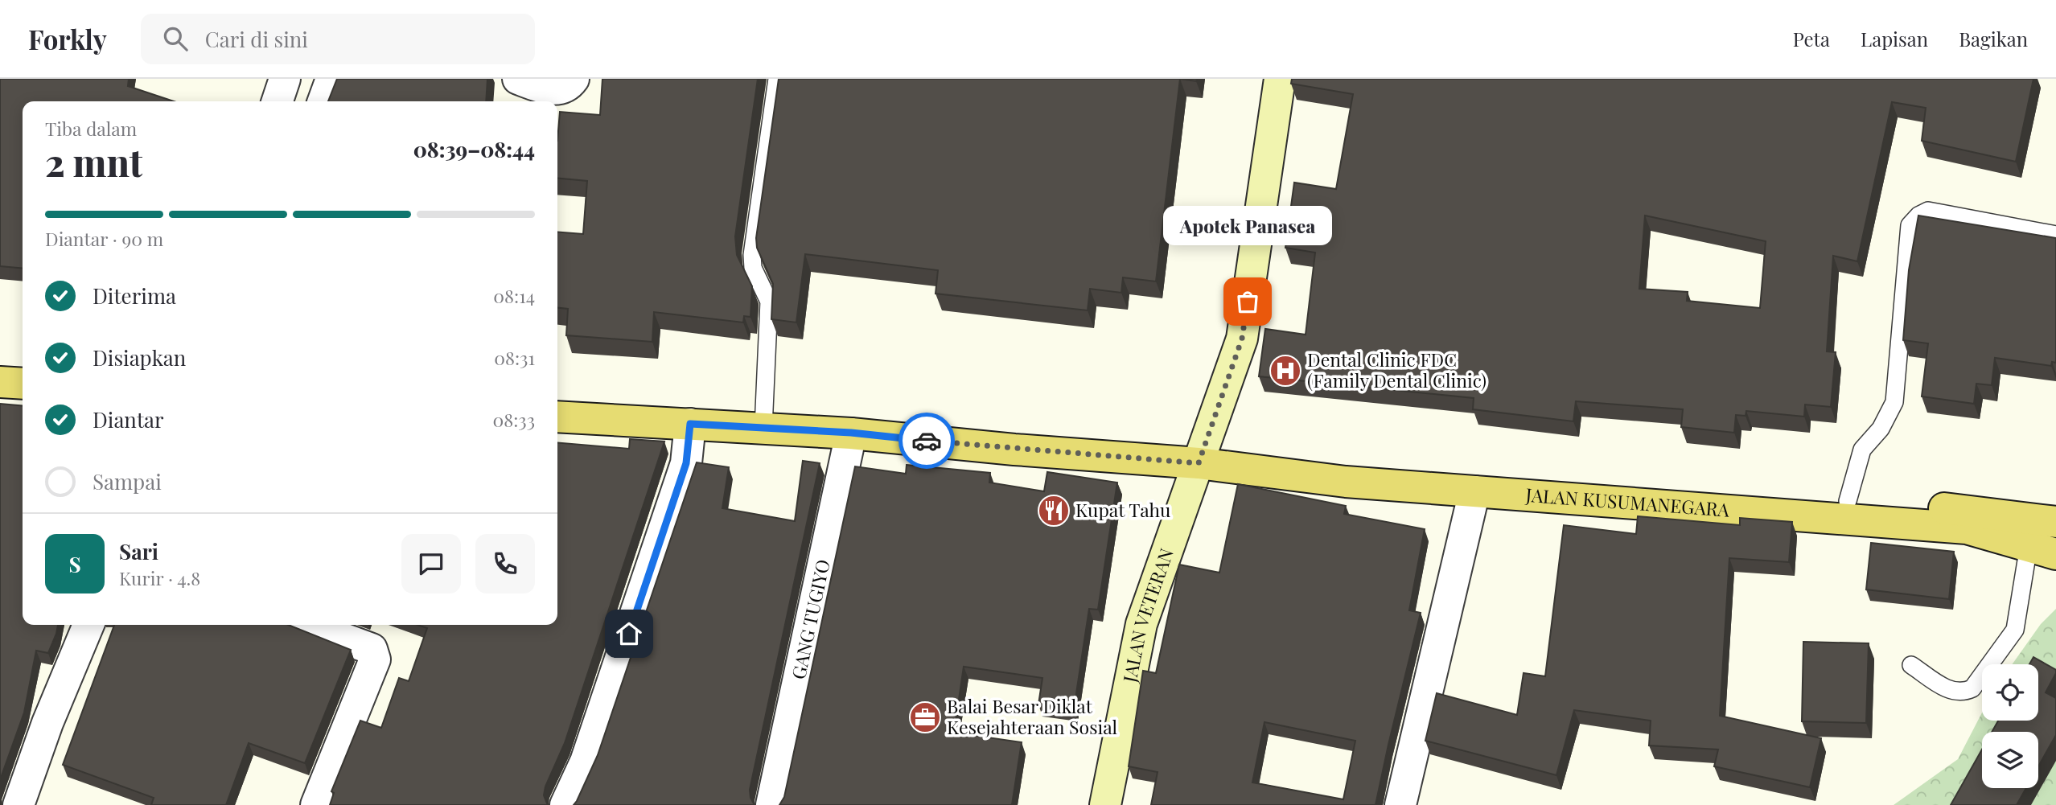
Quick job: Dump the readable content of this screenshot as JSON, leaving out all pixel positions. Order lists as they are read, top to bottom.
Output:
{
  "streets": {
    "main road": ["JALAN KUSUMANEGARA", "JALAN VETERAN"],
    "street": ["GANG TUGIYO"]
  },
  "crossings": [
    ["JALAN KUSUMANEGARA", "JALAN VETERAN"],
    ["JALAN KUSUMANEGARA", "GANG TUGIYO"]
  ],
  "places": {
    "other": ["Apotek Panasea"],
    "hospital": ["Dental Clinic FDC (Family Dental Clinic)"],
    "restaurant": ["Kupat Tahu"],
    "office": ["Balai Besar Diklat Kesejahteraan Sosial"]
  },
  "page": {
    "header": "Forkly",
    "search": "Cari di sini",
    "nav": ["Peta", "Lapisan", "Bagikan"],
    "heading": ["2 mnt", "Tiba dalam", "08:39–08:44"],
    "panel": ["Sari", "Kurir · 4.8"],
    "bar": "Diantar · 90 m",
    "bubble": "Apotek Panasea",
    "list": [
      ["Diterima", "08:14"],
      ["Disiapkan", "08:31"],
      ["Diantar", "08:33"],
      "Sampai"
    ],
    "round": "S"
  }
}
